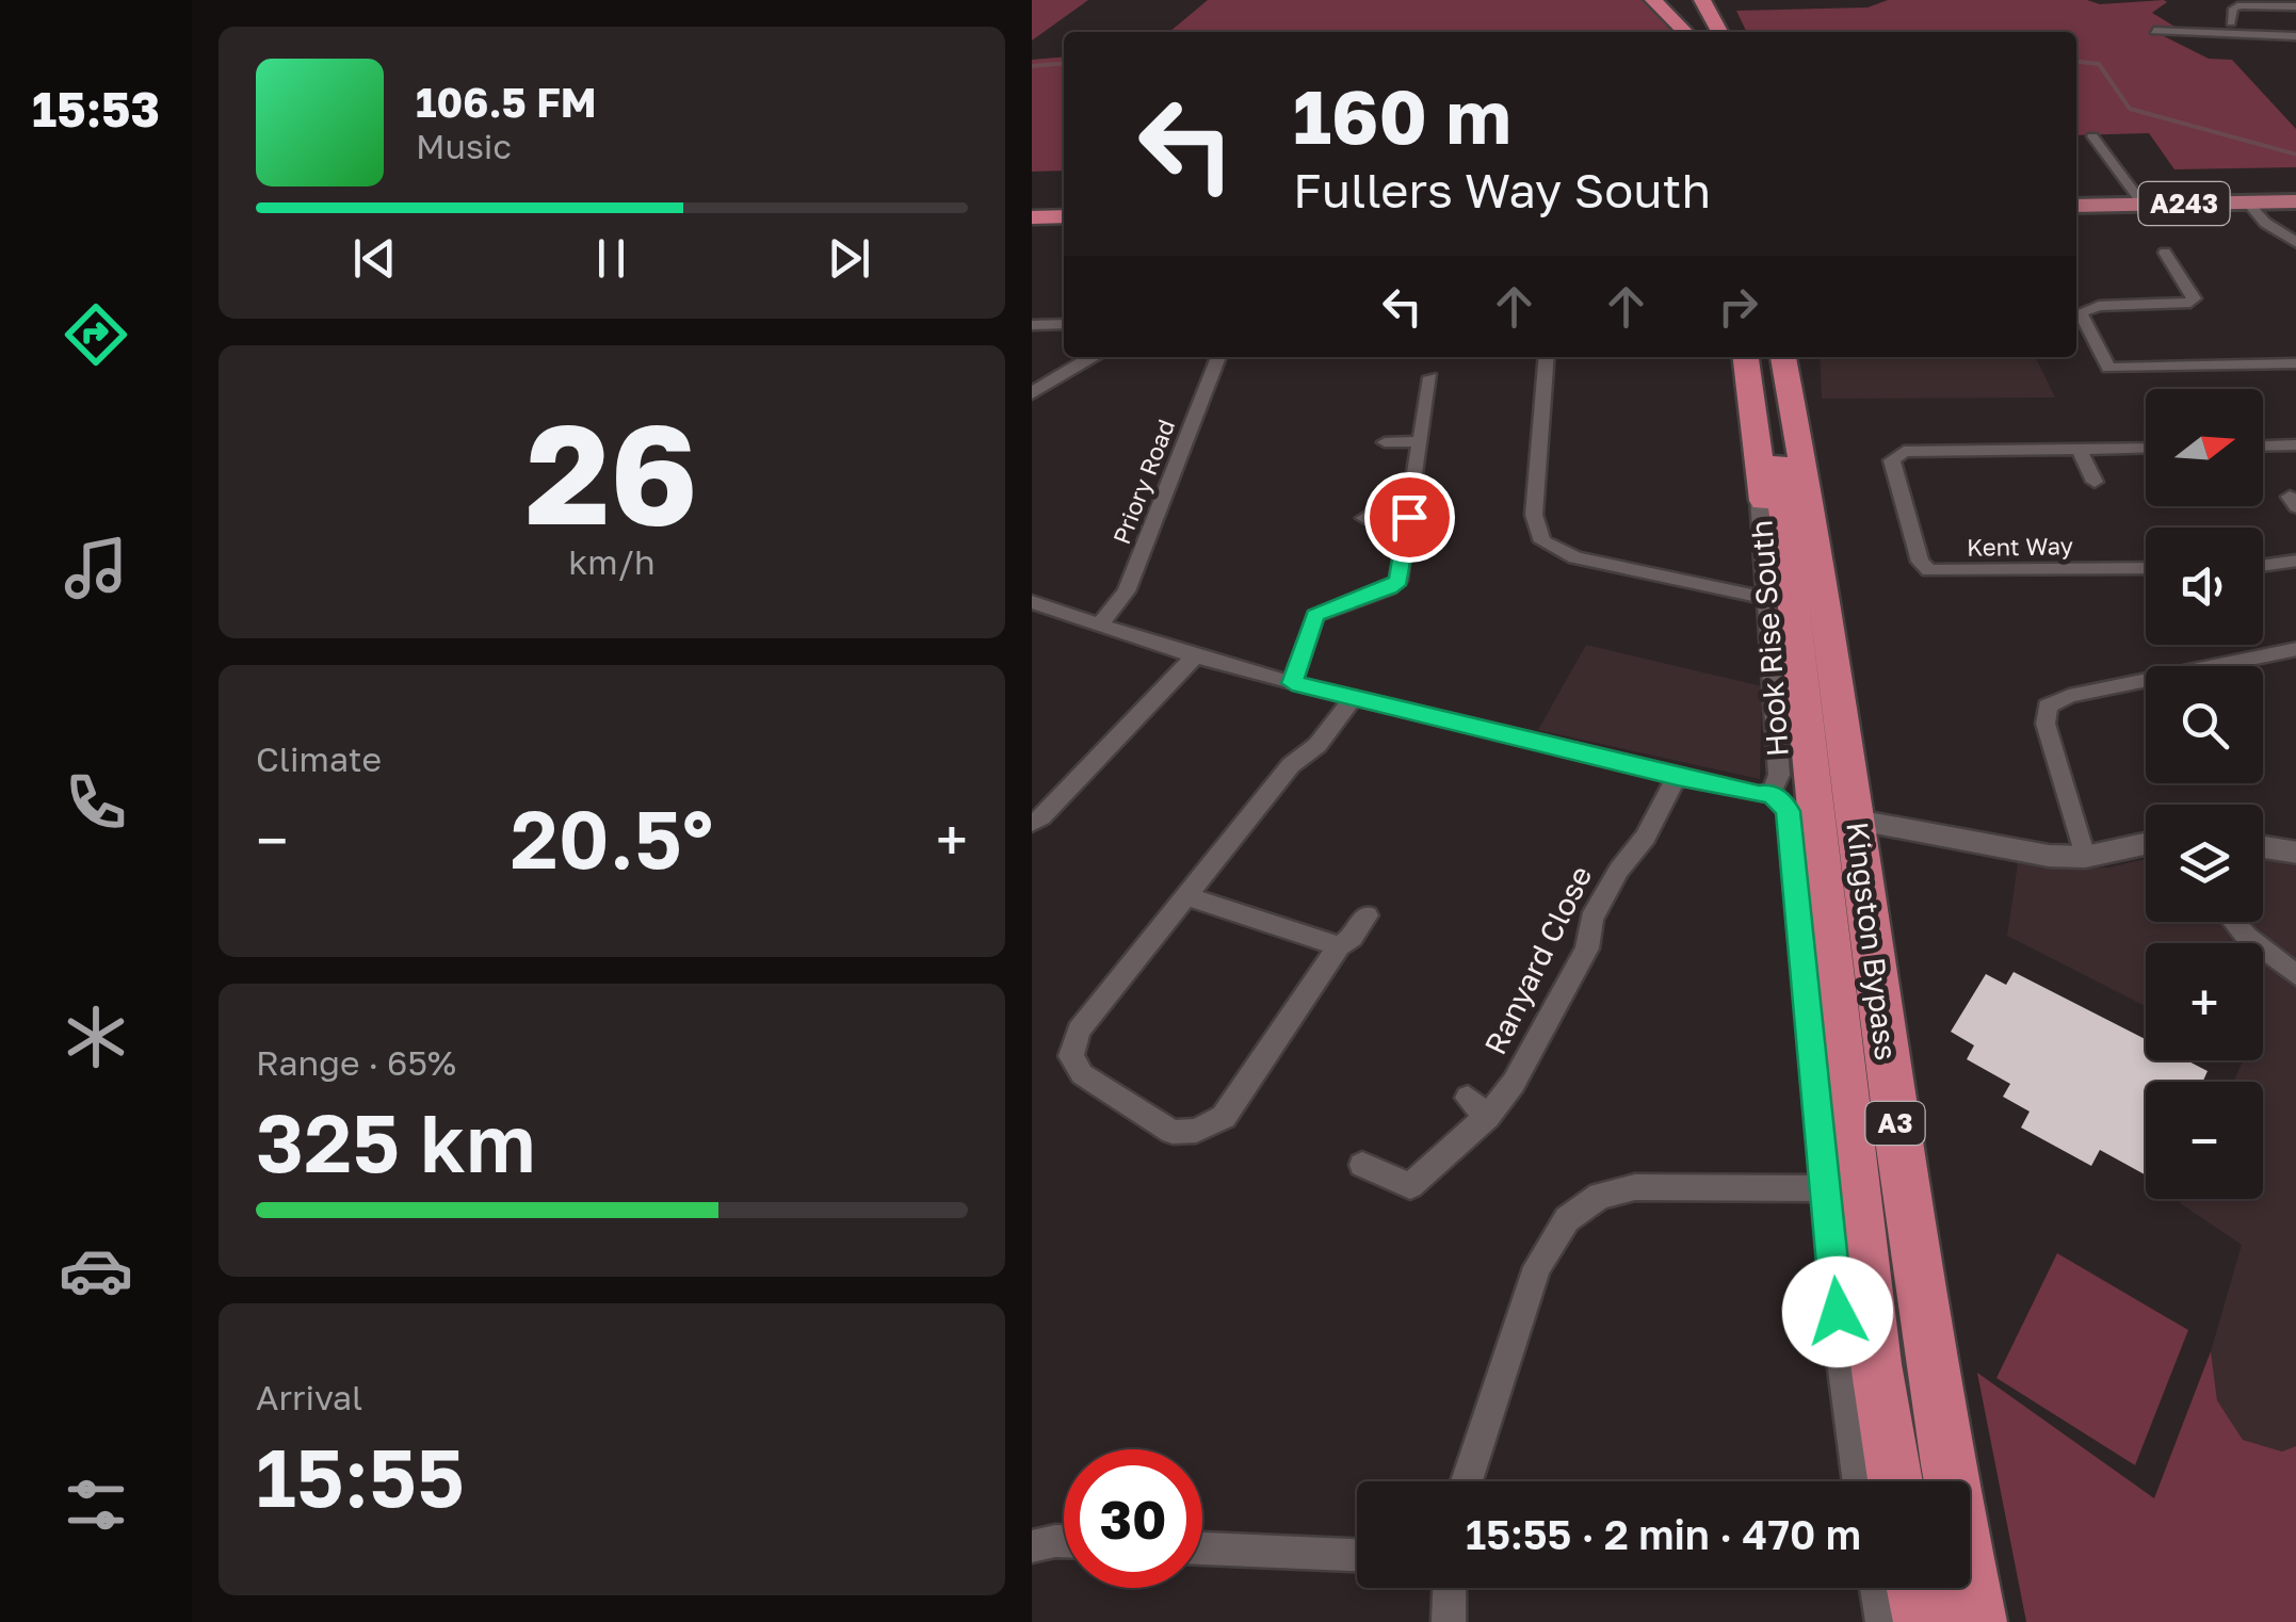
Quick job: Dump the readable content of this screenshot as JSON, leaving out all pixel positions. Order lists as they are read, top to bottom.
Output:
{
  "streets": {
    "highway": ["Kingston Bypass", "A3"],
    "main road": ["A243"],
    "street": [
      "Priory Road",
      "Kent Way",
      "Hook Rise South",
      "Ranyard Close"
    ]
  },
  "north": "right",
  "page": {
    "tabs": "15:53",
    "turn": ["160 m", "Fullers Way South"],
    "song": ["106.5 FM", "Music"],
    "tile": [
      ["26", "km/h"],
      "Climate",
      ["Range · 65%", "325 km"],
      ["Arrival", "15:55"]
    ],
    "map_buttons": ["+", "−"],
    "heat": ["−", "20.5°", "+"],
    "limit": "30",
    "trip": "15:55 · 2 min · 470 m"
  }
}
